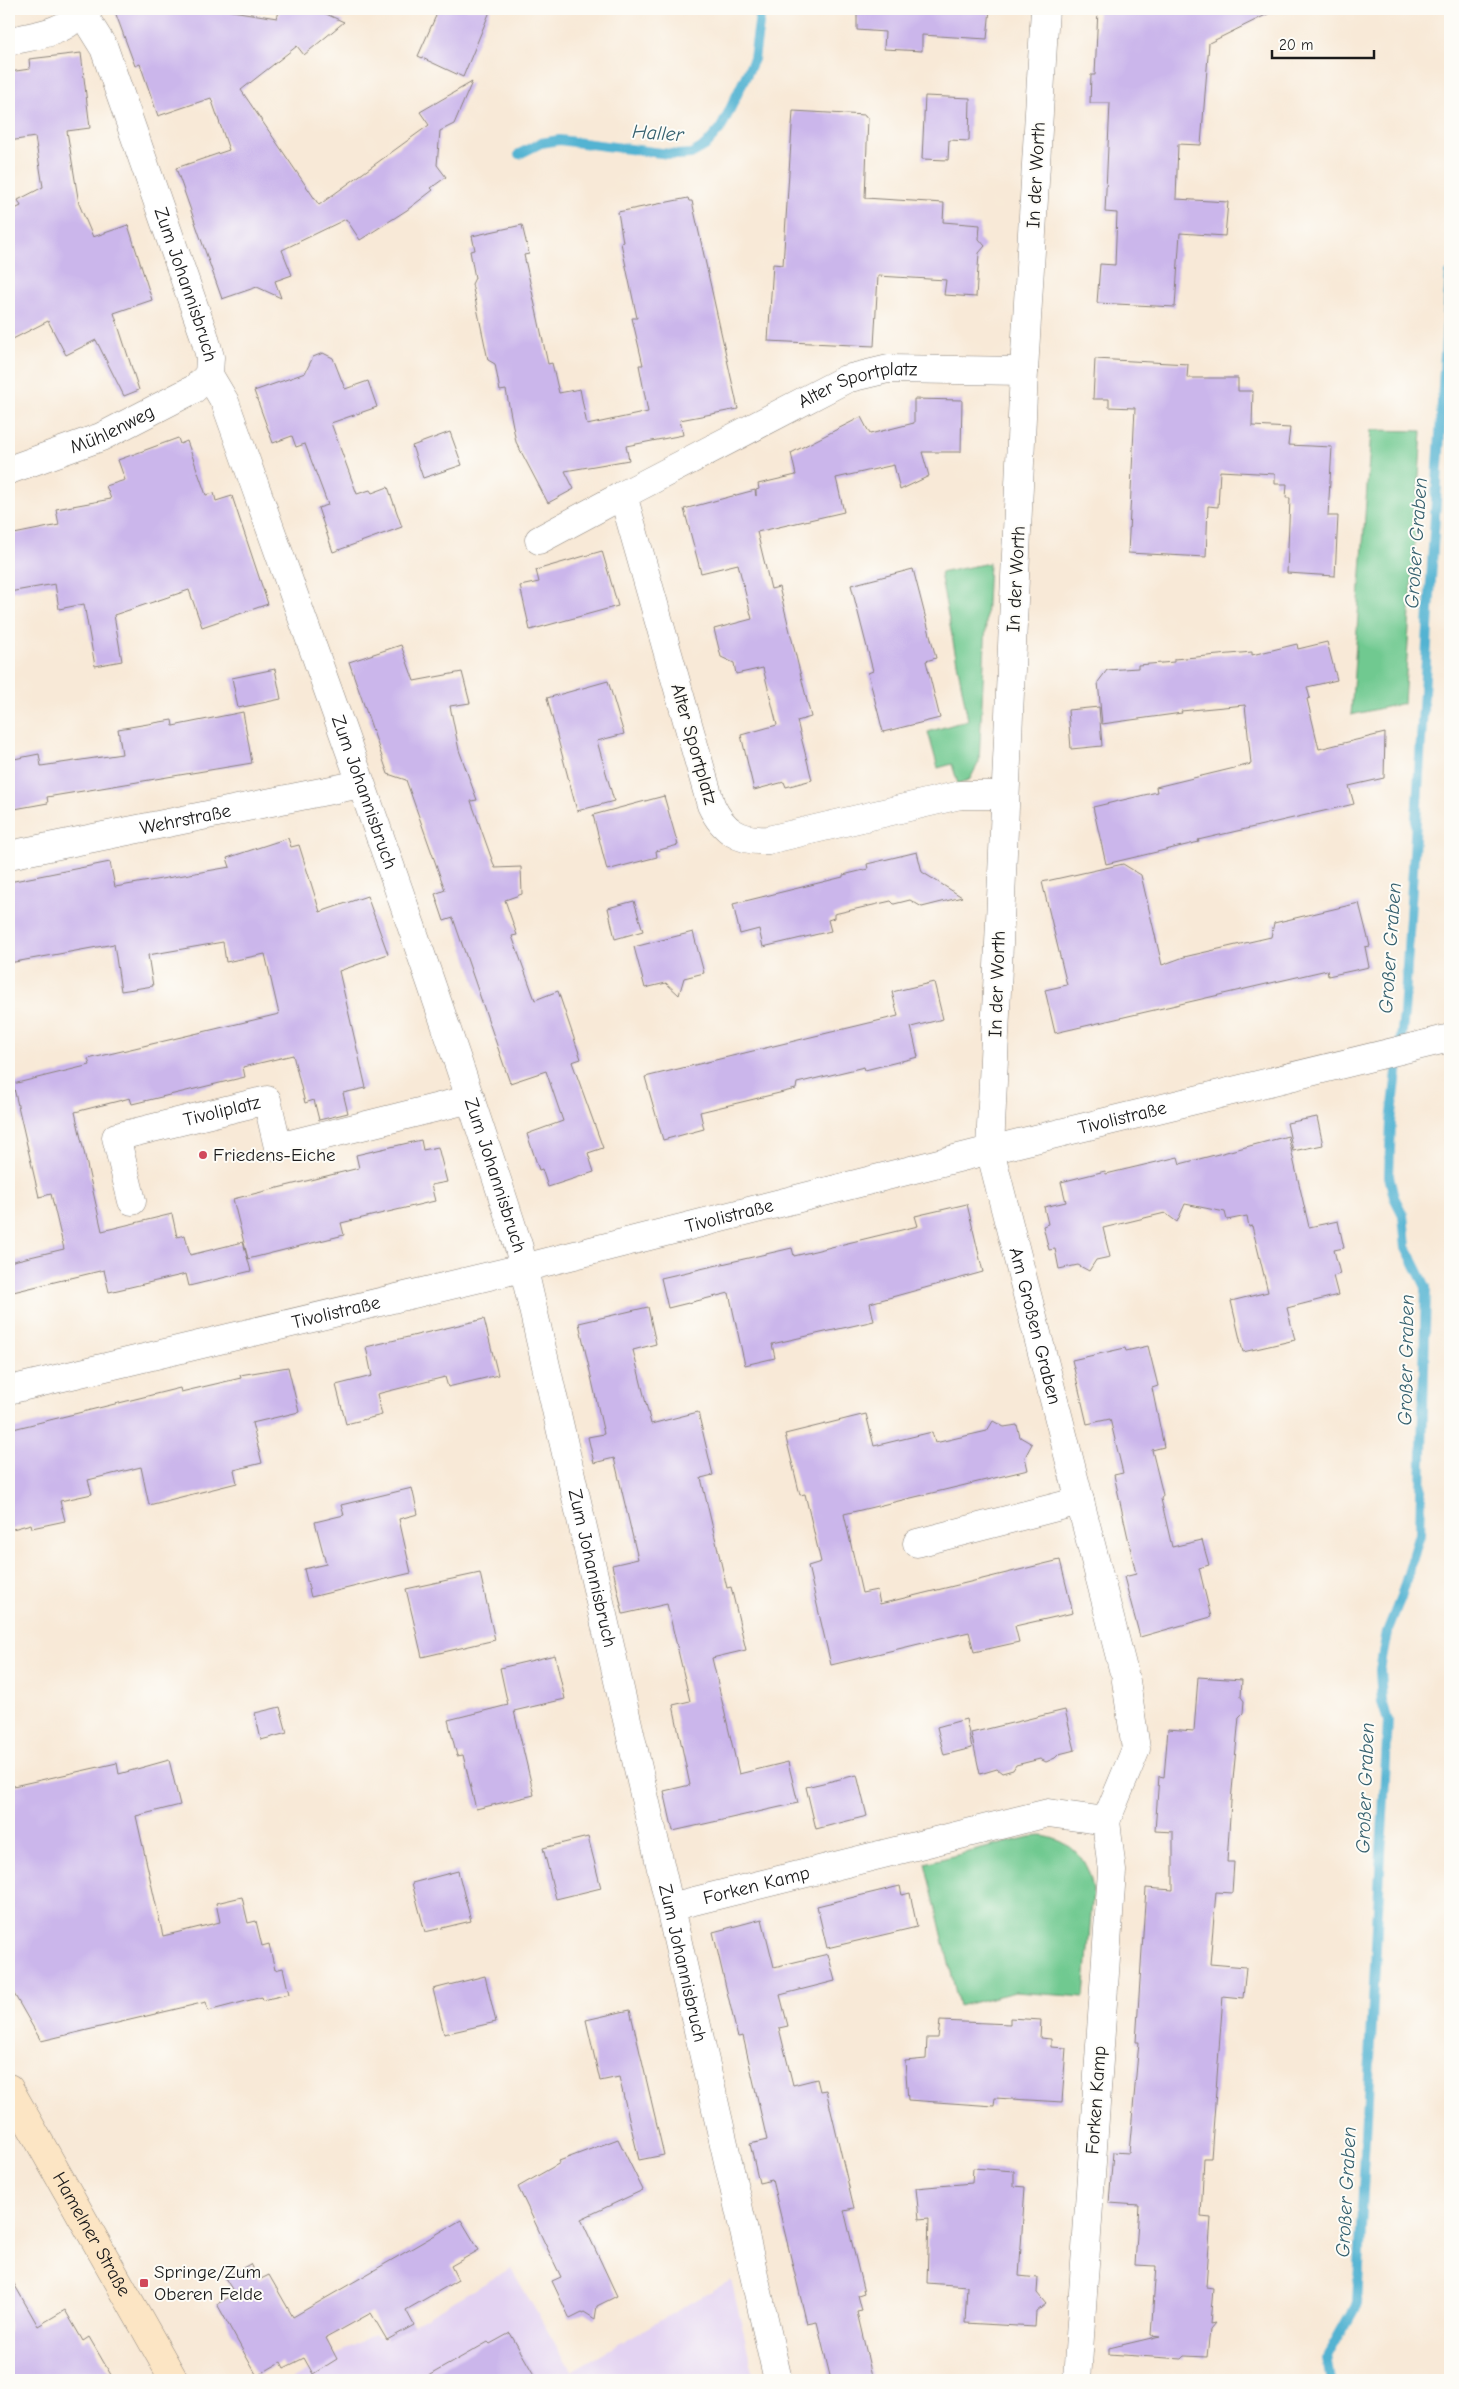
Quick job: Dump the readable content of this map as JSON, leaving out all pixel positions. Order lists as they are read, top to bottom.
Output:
{
  "streets": {
    "street": [
      "In der Worth",
      "Zum Johannisbruch",
      "Alter Sportplatz",
      "Mühlenweg",
      "Wehrstraße",
      "Tivoliplatz",
      "Tivolistraße",
      "Am Großen Graben",
      "Forken Kamp",
      "Hamelner Straße"
    ]
  },
  "crossings": [
    ["In der Worth", "Alter Sportplatz"],
    ["In der Worth", "Tivolistraße"],
    ["In der Worth", "Am Großen Graben"],
    ["Zum Johannisbruch", "Mühlenweg"],
    ["Zum Johannisbruch", "Wehrstraße"],
    ["Zum Johannisbruch", "Tivoliplatz"],
    ["Zum Johannisbruch", "Tivolistraße"],
    ["Zum Johannisbruch", "Forken Kamp"],
    ["Tivolistraße", "Am Großen Graben"],
    ["Am Großen Graben", "Forken Kamp"]
  ],
  "water": ["Haller", "Großer Graben"],
  "places": {
    "other": ["Friedens-Eiche"],
    "transit": ["Springe/Zum Oberen Felde"]
  },
  "scale_bar": "20 m"
}
